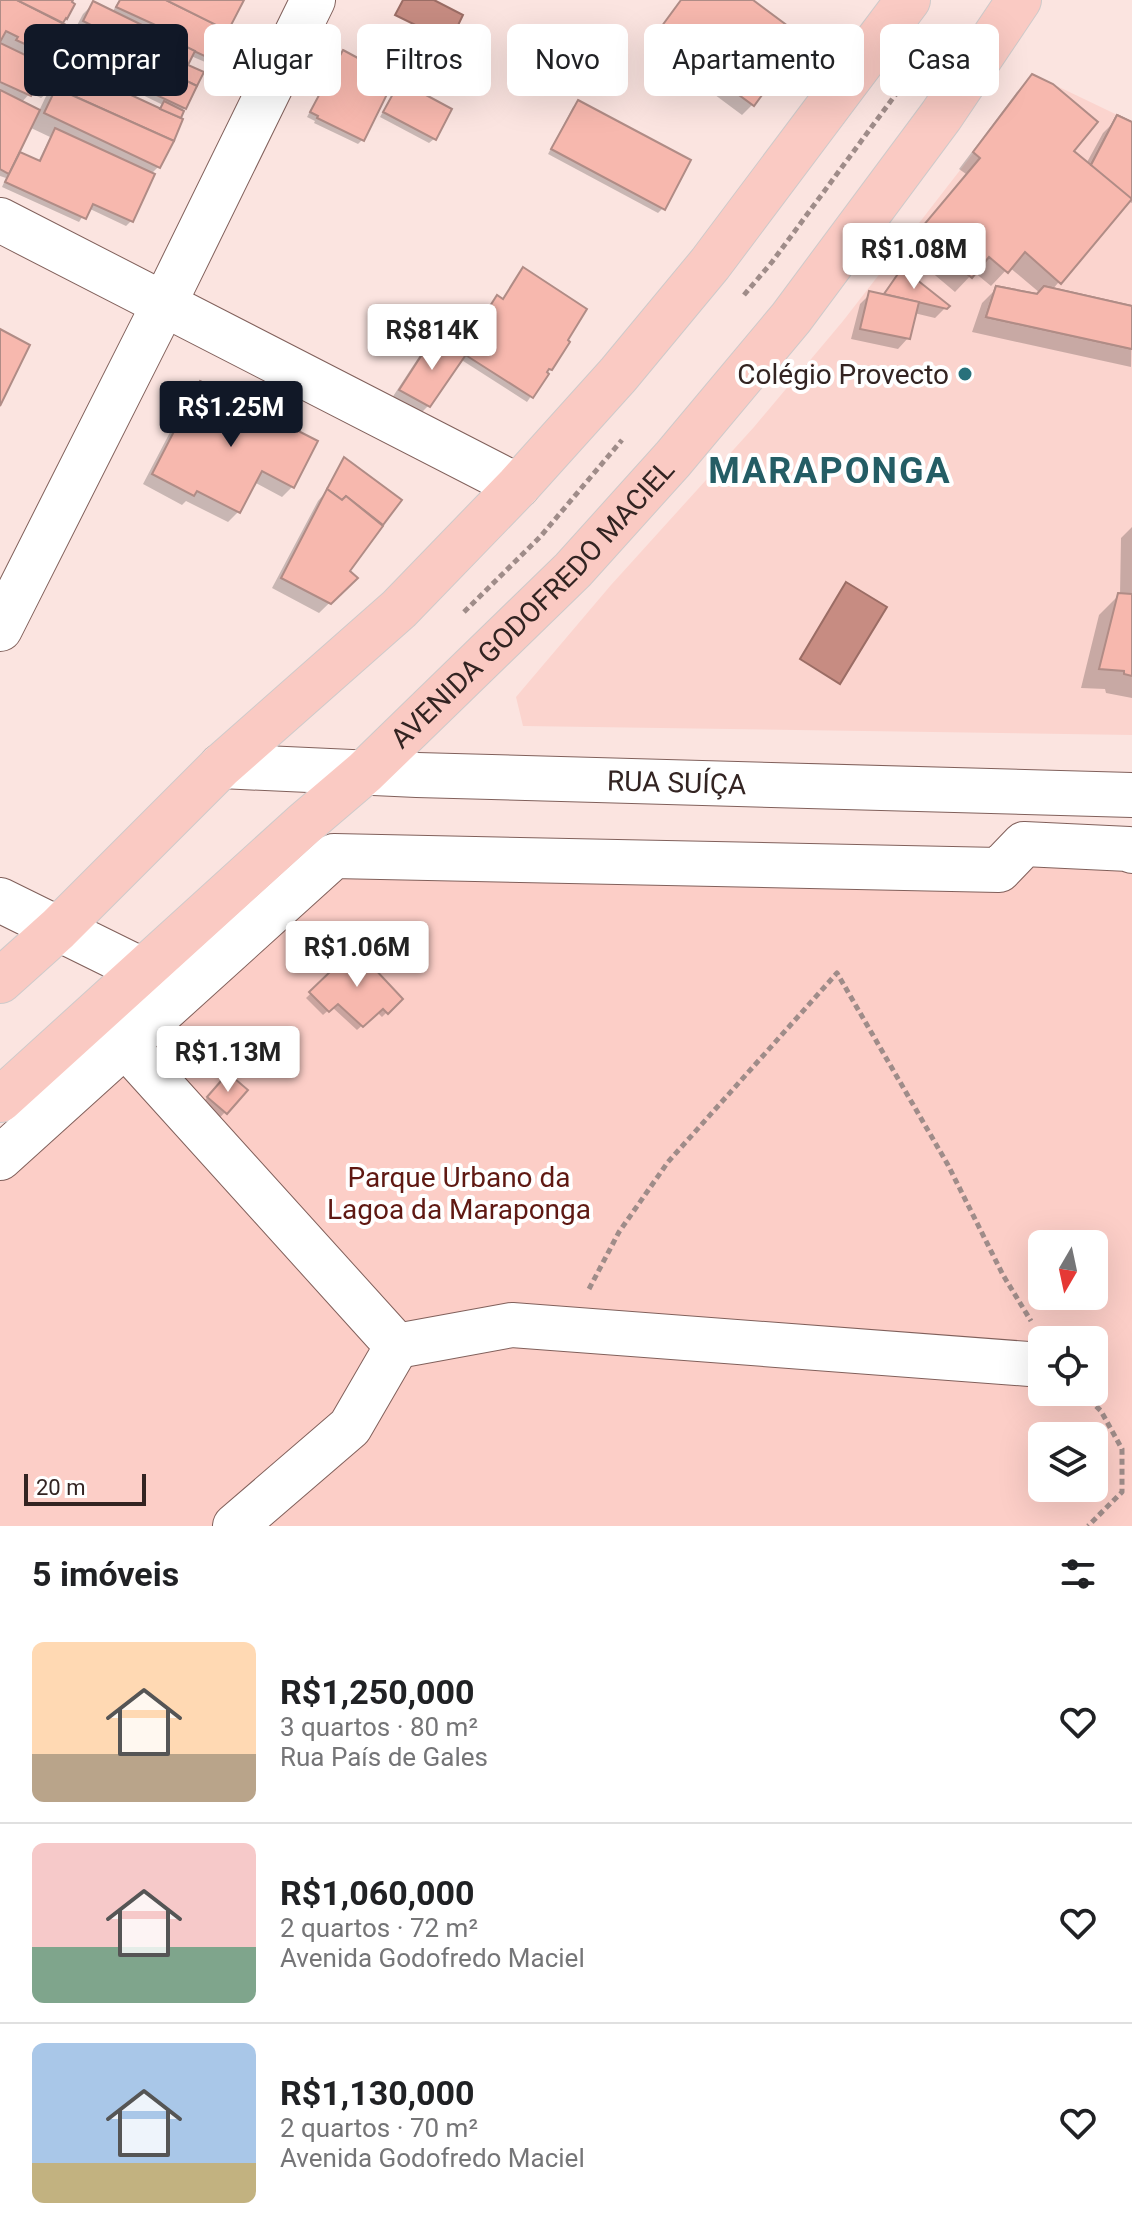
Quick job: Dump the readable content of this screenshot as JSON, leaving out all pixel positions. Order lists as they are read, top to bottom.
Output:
{
  "streets": {
    "main road": ["AVENIDA GODOFREDO MACIEL"],
    "street": ["RUA SUÍÇA"]
  },
  "crossings": [
    ["AVENIDA GODOFREDO MACIEL", "RUA SUÍÇA"]
  ],
  "districts": ["MARAPONGA"],
  "parks": ["Parque Urbano da Lagoa da Maraponga"],
  "places": ["Colégio Provecto"],
  "scale_bar": "20 m",
  "north": "bottom",
  "page": {
    "chip": [
      "Comprar",
      "Alugar",
      "Filtros",
      "Novo",
      "Apartamento",
      "Casa"
    ],
    "price": [
      "R$1.08M",
      "R$814K",
      "R$1.25M",
      "R$1.06M",
      "R$1.13M"
    ],
    "scale": "20 m",
    "heading": "5 imóveis",
    "list": [
      {
        "name": "R$1,250,000",
        "note": "3 quartos · 80 m² · Rua País de Gales"
      },
      {
        "name": "R$1,060,000",
        "note": "2 quartos · 72 m² · Avenida Godofredo Maciel"
      },
      {
        "name": "R$1,130,000",
        "note": "2 quartos · 70 m² · Avenida Godofredo Maciel"
      }
    ]
  }
}
